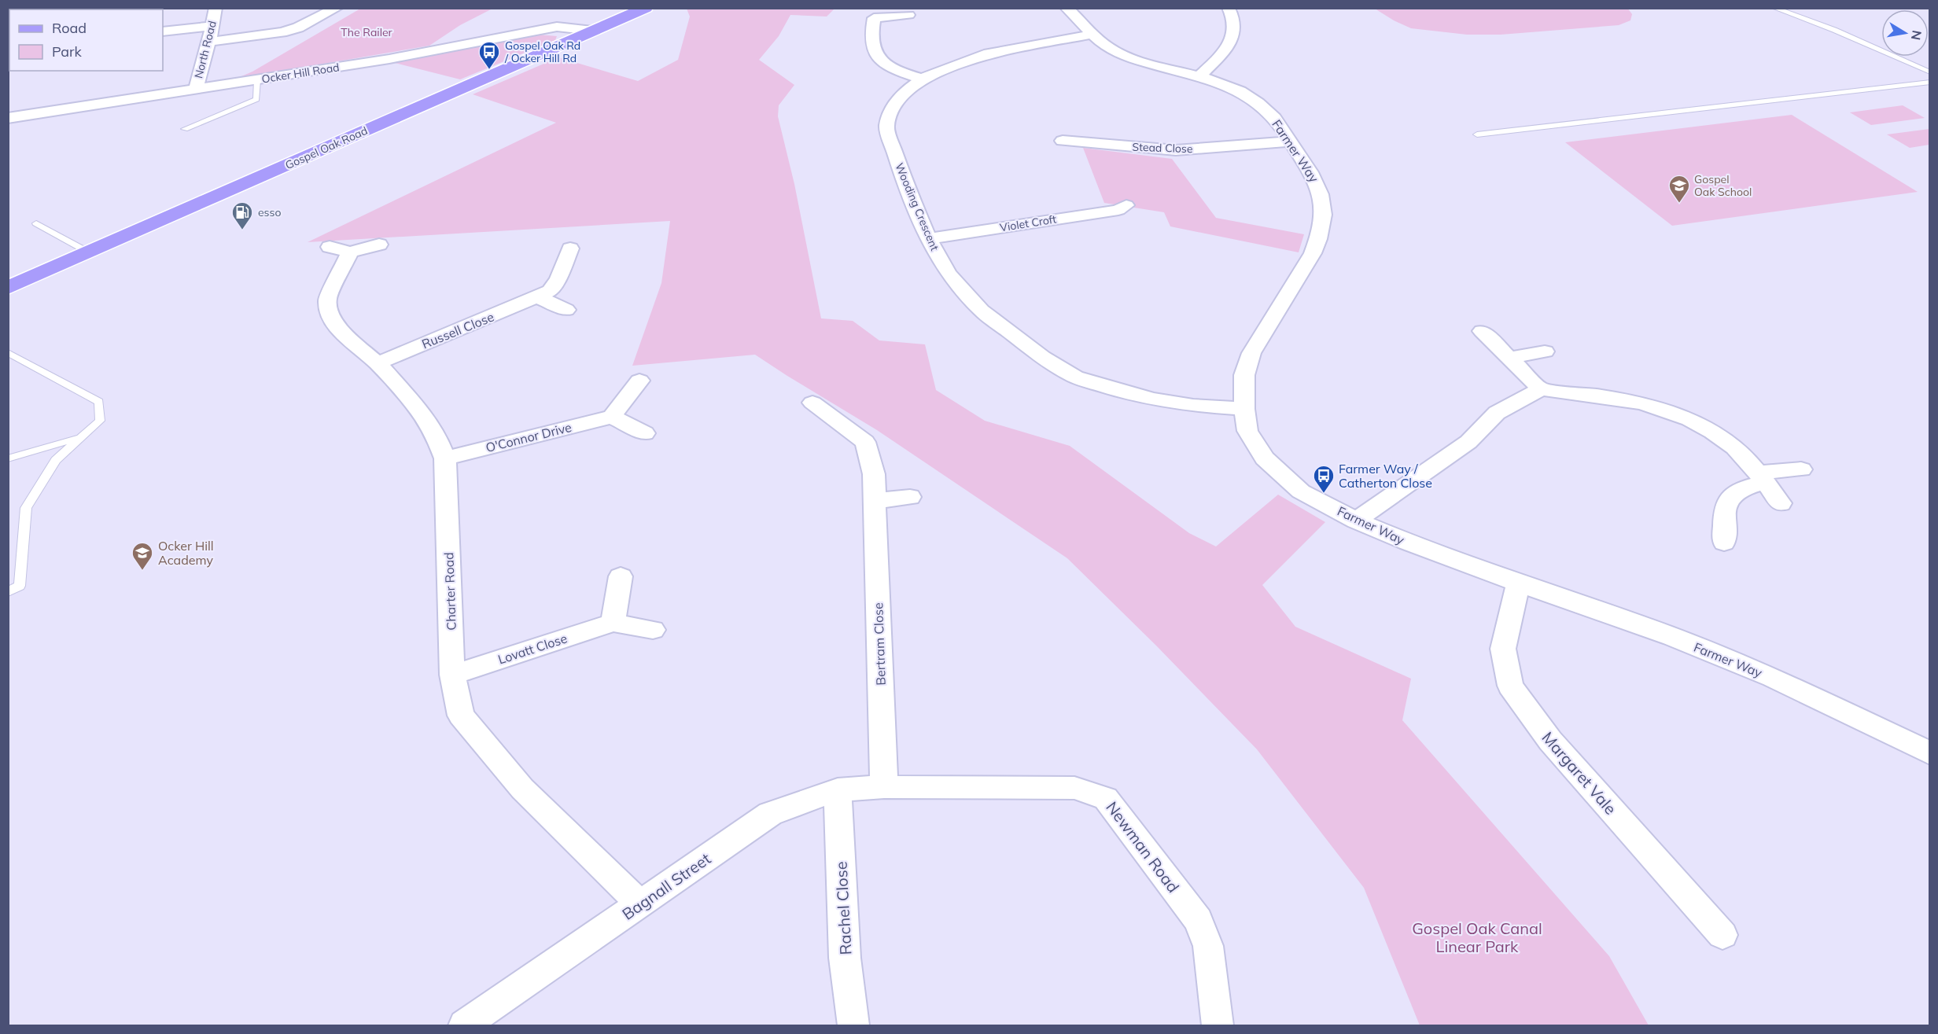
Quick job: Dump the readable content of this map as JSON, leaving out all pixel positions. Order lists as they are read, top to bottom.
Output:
{
  "streets": {
    "main road": ["Gospel Oak Road"],
    "street": [
      "North Road",
      "Ocker Hill Road",
      "Stead Close",
      "Farmer Way",
      "Wooding Crescent",
      "Violet Croft",
      "Russell Close",
      "O'Connor Drive",
      "Charter Road",
      "Bertram Close",
      "Lovatt Close",
      "Margaret Vale",
      "Newman Road",
      "Bagnall Street",
      "Rachel Close"
    ]
  },
  "crossings": [
    ["North Road", "Ocker Hill Road"],
    ["Ocker Hill Road", "Gospel Oak Road"],
    ["Stead Close", "Farmer Way"],
    ["Farmer Way", "Wooding Crescent"],
    ["Farmer Way", "Margaret Vale"],
    ["Wooding Crescent", "Violet Croft"],
    ["Russell Close", "Charter Road"],
    ["O'Connor Drive", "Charter Road"],
    ["Charter Road", "Lovatt Close"],
    ["Charter Road", "Bagnall Street"],
    ["Bertram Close", "Newman Road"],
    ["Bertram Close", "Bagnall Street"],
    ["Newman Road", "Bagnall Street"],
    ["Bagnall Street", "Rachel Close"]
  ],
  "parks": ["The Railer", "Gospel Oak Canal Linear Park"],
  "places": {
    "bus stop": ["Gospel Oak Rd / Ocker Hill Rd", "Farmer Way / Catherton Close"],
    "school or university": ["Gospel Oak School", "Ocker Hill Academy"],
    "fuel station": ["esso"]
  },
  "legend": ["Road", "Park"],
  "north": "right"
}
